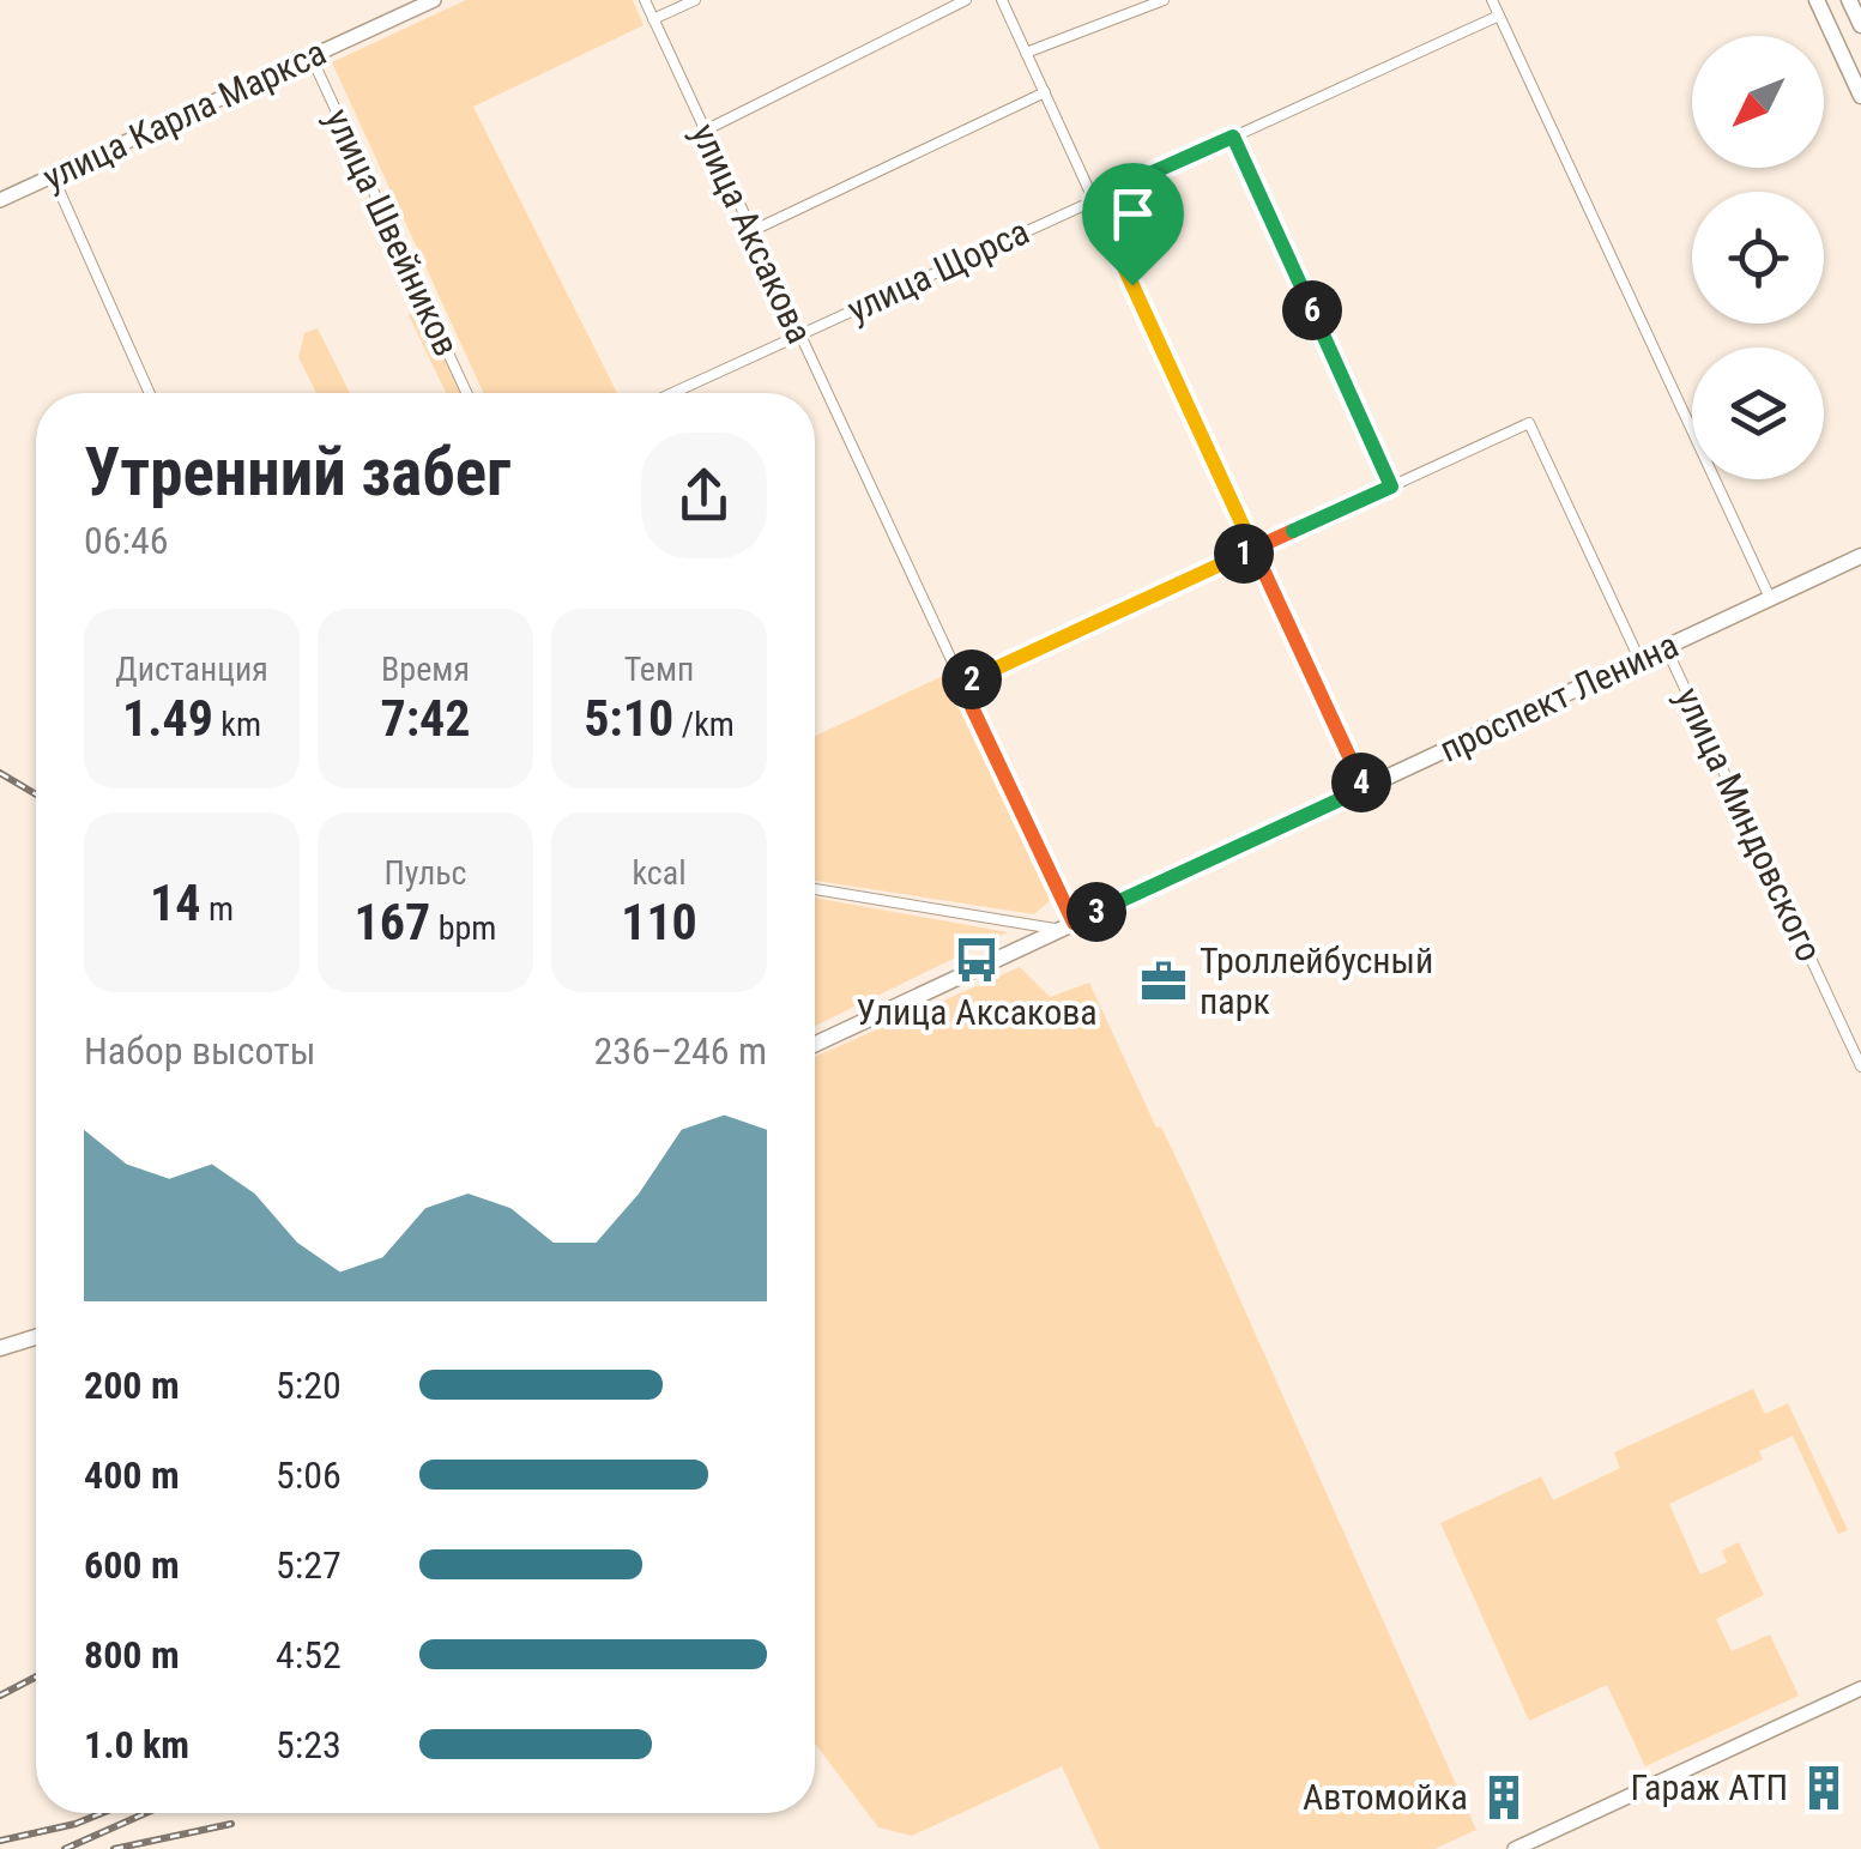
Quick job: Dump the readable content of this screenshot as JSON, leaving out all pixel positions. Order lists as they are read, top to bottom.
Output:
{
  "streets": {
    "main road": ["улица Карла Маркса", "проспект Ленина"],
    "street": [
      "улица Швейников",
      "улица Аксакова",
      "улица Щорса",
      "улица Миндовского"
    ]
  },
  "crossings": [
    ["улица Карла Маркса", "улица Швейников"],
    ["улица Аксакова", "улица Щорса"],
    ["улица Аксакова", "проспект Ленина"],
    ["проспект Ленина", "улица Миндовского"]
  ],
  "places": {
    "bus stop": ["Улица Аксакова"],
    "office": ["Троллейбусный парк"],
    "building": ["Гараж АТП", "Автомойка"]
  },
  "north": "bottom left",
  "page": {
    "pins": [
      "6",
      "1",
      "2",
      "4",
      "3"
    ],
    "heading": ["Утренний забег", "06:46"],
    "stats": [
      ["Дистанция", "1.49 km"],
      ["Время", "7:42"],
      ["Темп", "5:10 /km"],
      ["14 m"],
      ["Пульс", "167 bpm"],
      ["kcal", "110"]
    ],
    "chart": ["Набор высоты", "236–246 m"],
    "list": [
      {
        "name": "200 m",
        "note": "5:20"
      },
      {
        "name": "400 m",
        "note": "5:06"
      },
      {
        "name": "600 m",
        "note": "5:27"
      },
      {
        "name": "800 m",
        "note": "4:52"
      },
      {
        "name": "1.0 km",
        "note": "5:23"
      }
    ]
  }
}
